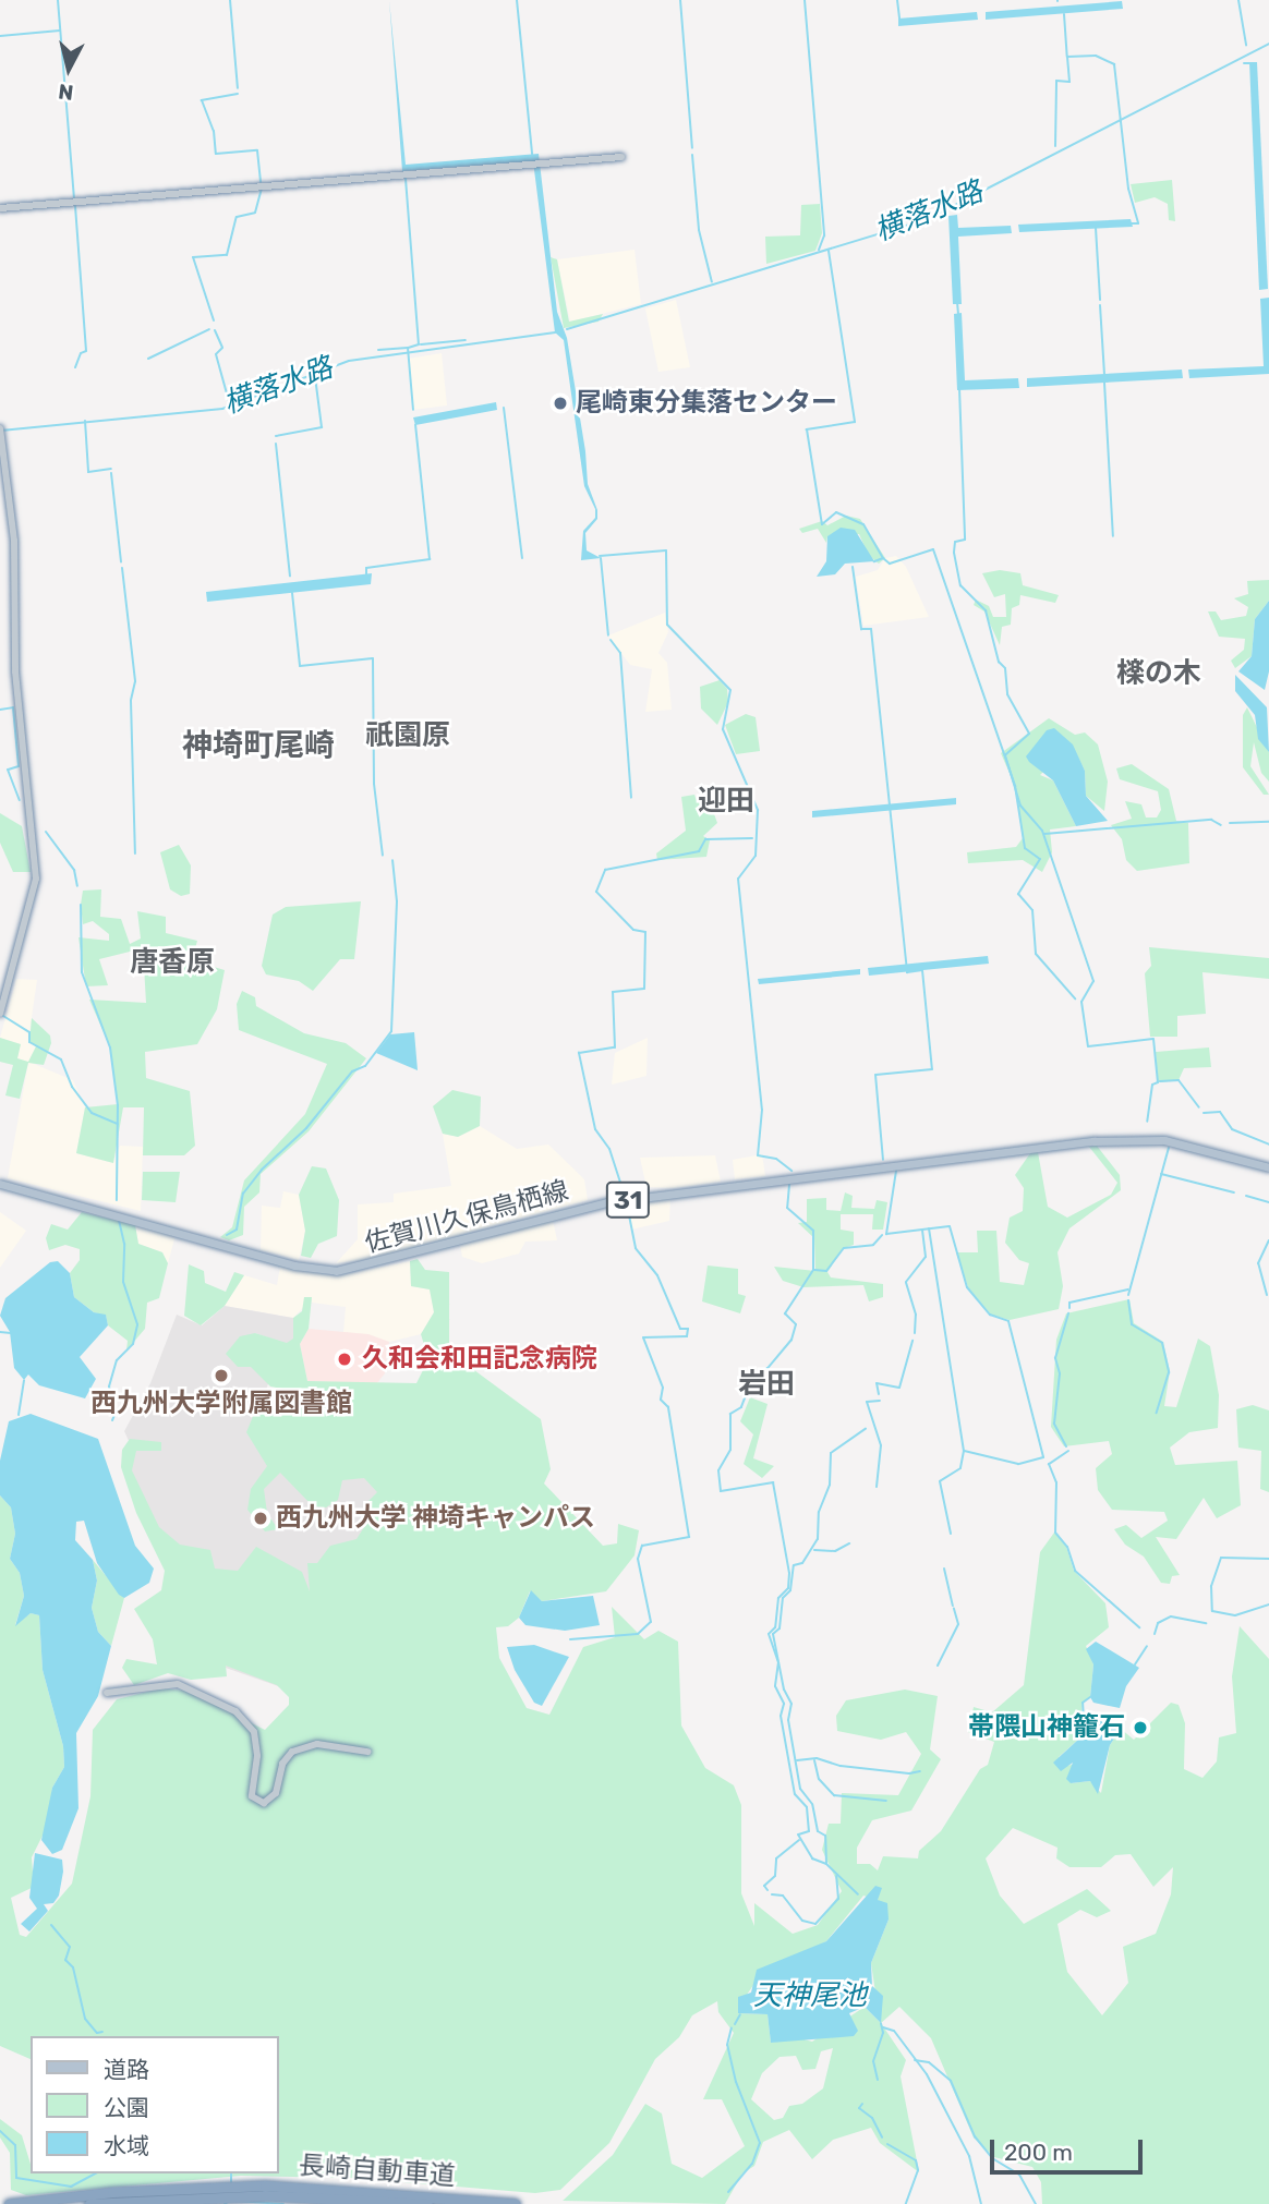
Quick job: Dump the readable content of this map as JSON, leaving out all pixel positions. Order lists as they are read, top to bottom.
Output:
{
  "streets": {
    "highway": ["長崎自動車道"],
    "main road": ["31", "佐賀川久保鳥栖線"]
  },
  "districts": [
    "檪の木",
    "祇園原",
    "神埼町尾崎",
    "迎田",
    "唐香原",
    "岩田"
  ],
  "water": ["横落水路", "天神尾池"],
  "places": [
    "尾崎東分集落センター",
    "久和会和田記念病院",
    "西九州大学附属図書館",
    "西九州大学 神埼キャンパス",
    "帯隈山神籠石"
  ],
  "legend": ["道路", "公園", "水域"],
  "scale_bar": "200 m",
  "north": "bottom"
}
